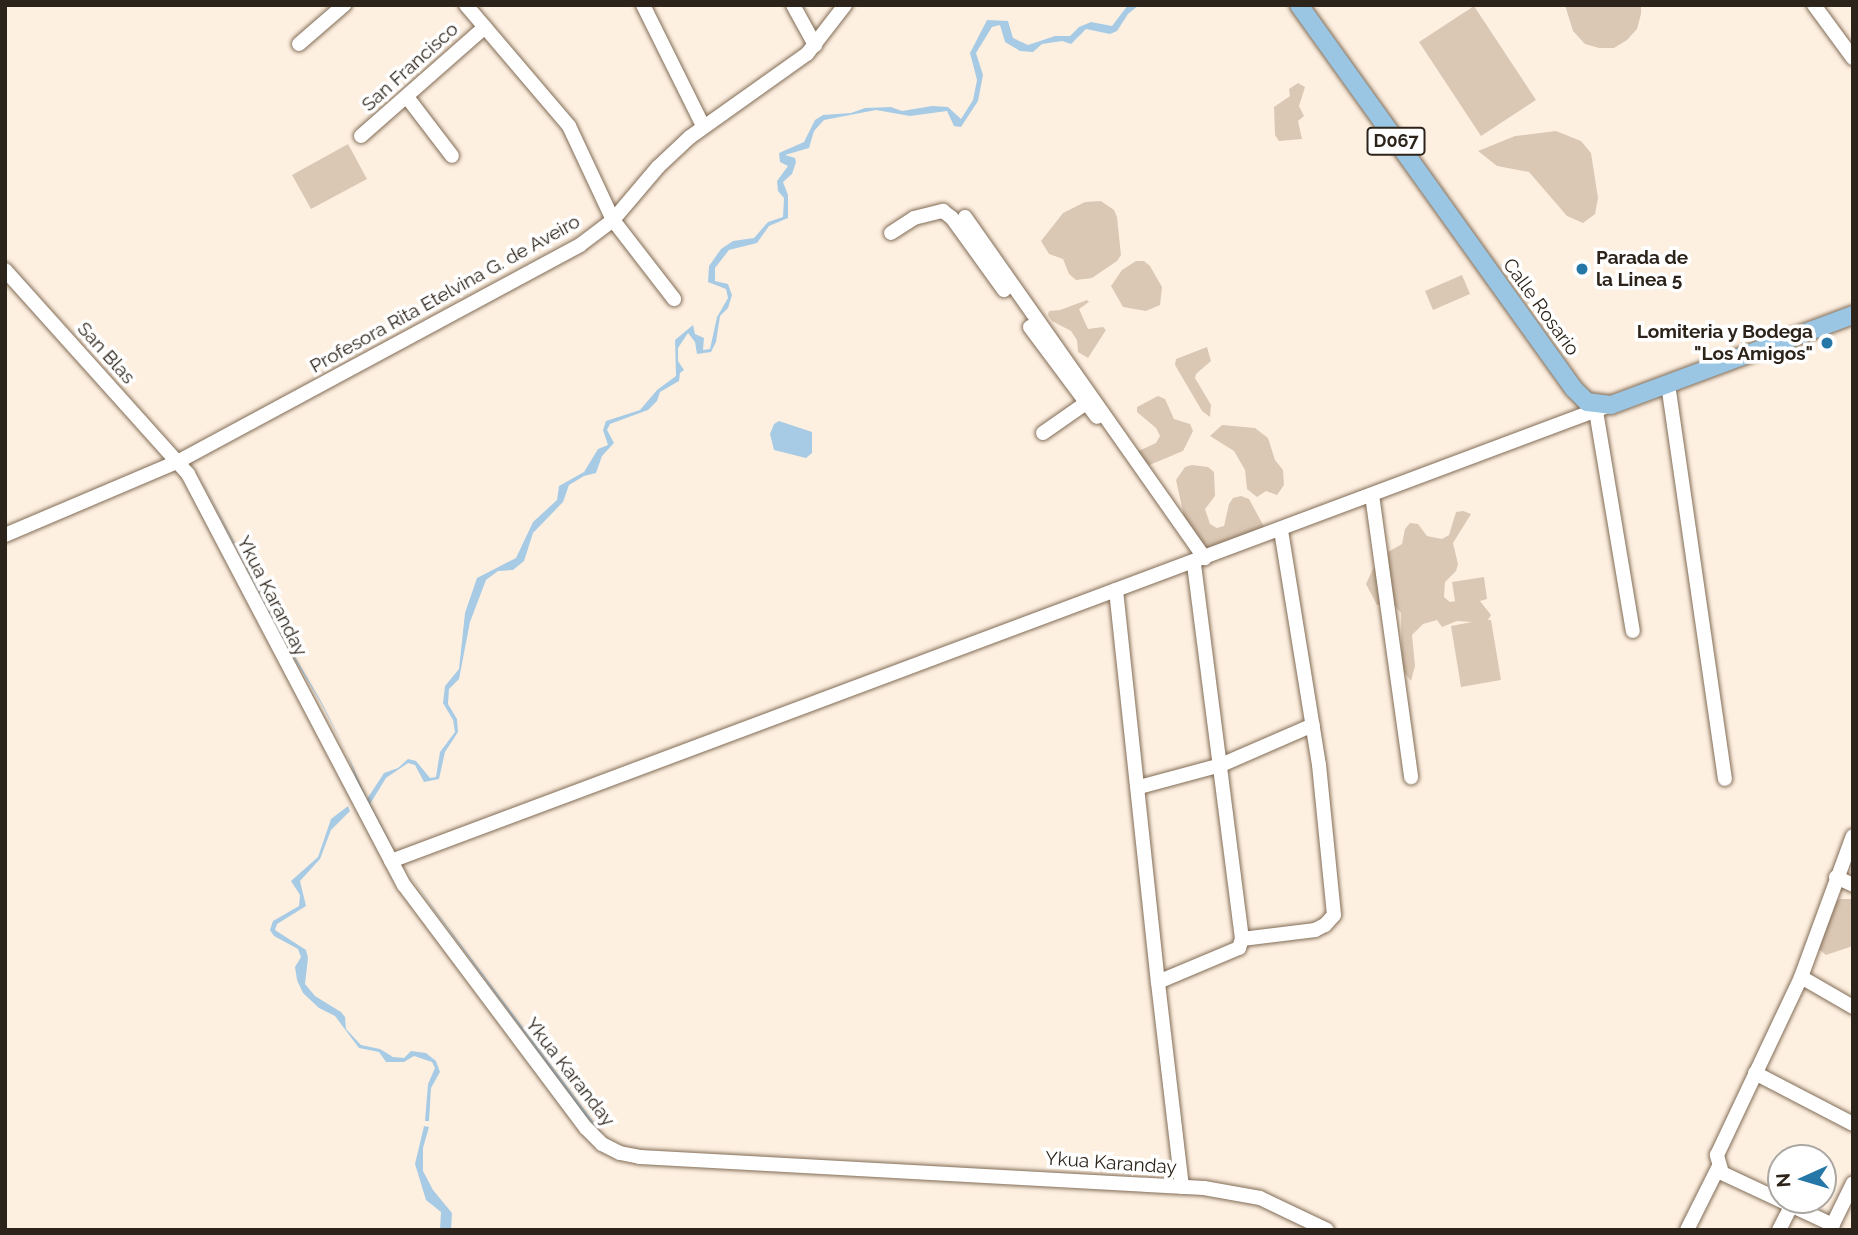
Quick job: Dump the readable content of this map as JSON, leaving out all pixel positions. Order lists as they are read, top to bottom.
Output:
{
  "streets": {
    "main road": ["D067", "Calle Rosario"],
    "street": [
      "San Francisco",
      "Profesora Rita Etelvina G. de Aveiro",
      "San Blas",
      "Ykua Karanday"
    ]
  },
  "crossings": [
    ["Profesora Rita Etelvina G. de Aveiro", "San Blas"],
    ["Profesora Rita Etelvina G. de Aveiro", "Ykua Karanday"],
    ["San Blas", "Ykua Karanday"]
  ],
  "places": ["Parada de la Linea 5", "Lomiteria y Bodega \"Los Amigos\""],
  "north": "left"
}
